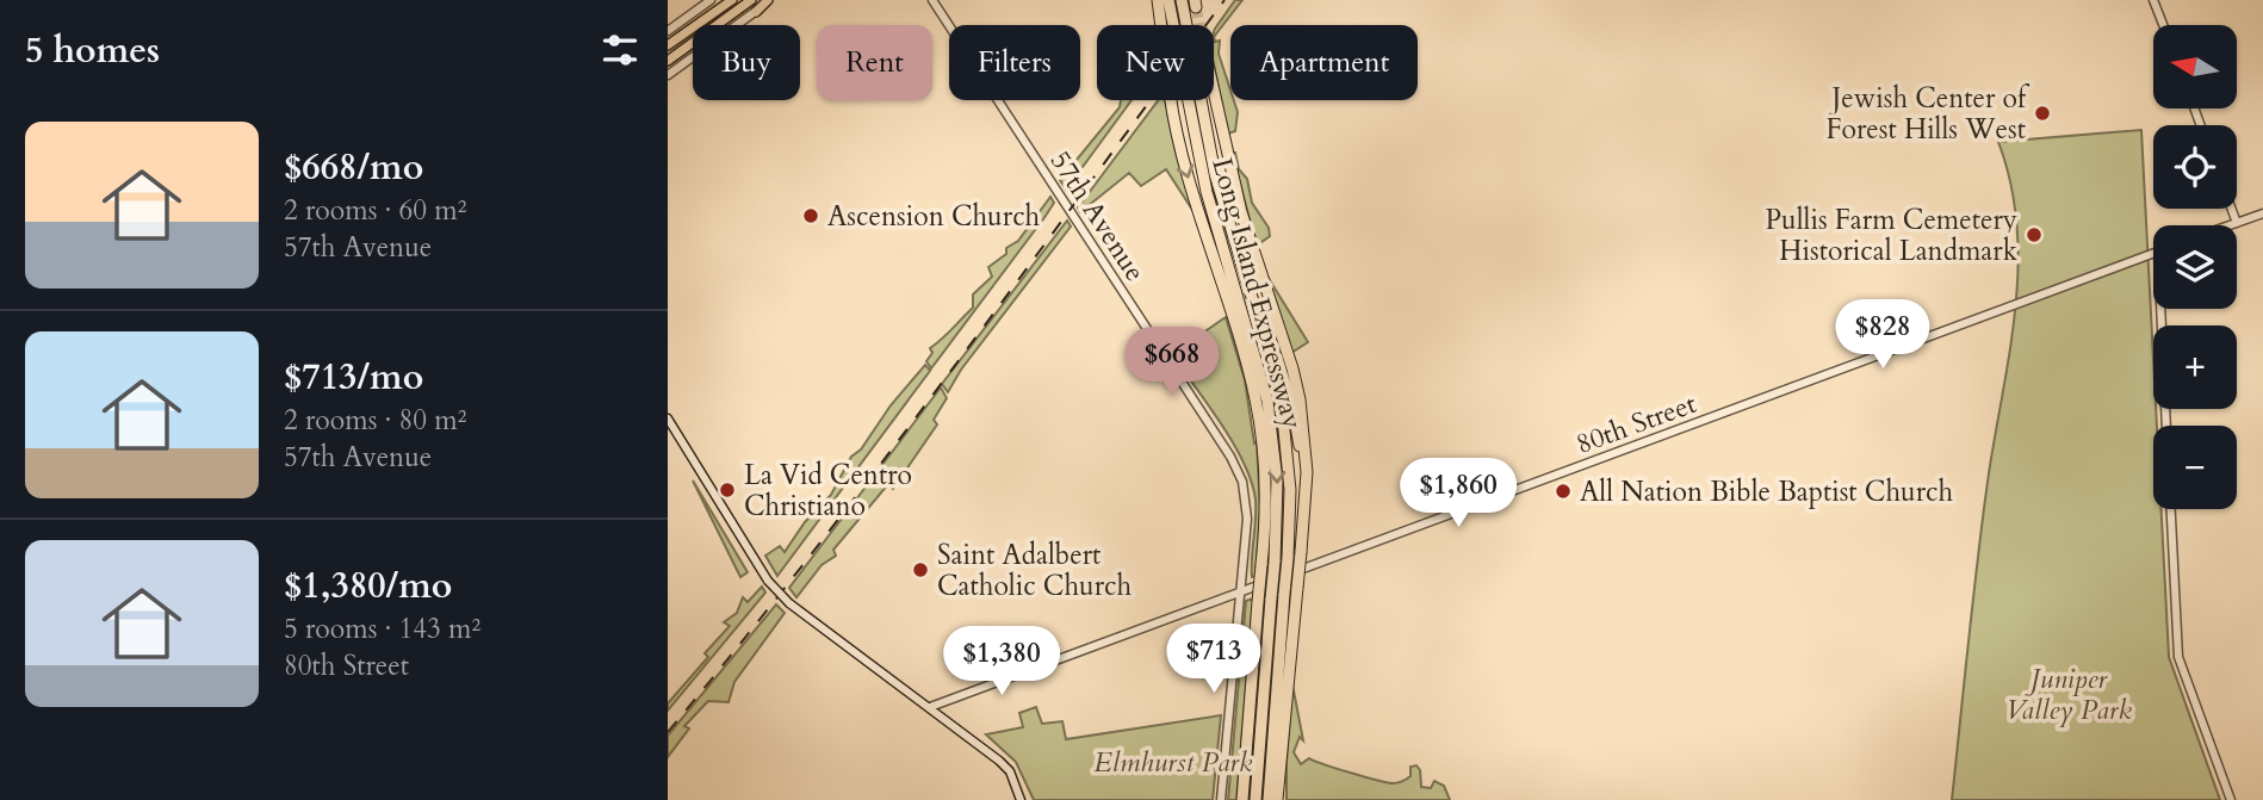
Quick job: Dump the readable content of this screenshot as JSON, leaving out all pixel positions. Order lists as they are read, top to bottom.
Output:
{
  "streets": {
    "highway": ["Long Island Expressway"],
    "street": ["57th Avenue", "80th Street"]
  },
  "crossings": [
    ["57th Avenue", "80th Street"]
  ],
  "parks": ["Juniper Valley Park", "Elmhurst Park"],
  "places": [
    "Jewish Center of Forest Hills West",
    "Ascension Church",
    "Pullis Farm Cemetery Historical Landmark",
    "La Vid Centro Christiano",
    "All Nation Bible Baptist Church",
    "Saint Adalbert Catholic Church"
  ],
  "north": "left",
  "page": {
    "heading": "5 homes",
    "map_buttons": ["+", "−"],
    "chip": [
      "Buy",
      "Rent",
      "Filters",
      "New",
      "Apartment"
    ],
    "list": [
      {
        "name": "$668/mo",
        "note": "2 rooms · 60 m² · 57th Avenue"
      },
      {
        "name": "$713/mo",
        "note": "2 rooms · 80 m² · 57th Avenue"
      },
      {
        "name": "$1,380/mo",
        "note": "5 rooms · 143 m² · 80th Street"
      }
    ],
    "price": [
      "$828",
      "$668",
      "$1,860",
      "$713",
      "$1,380"
    ]
  }
}
